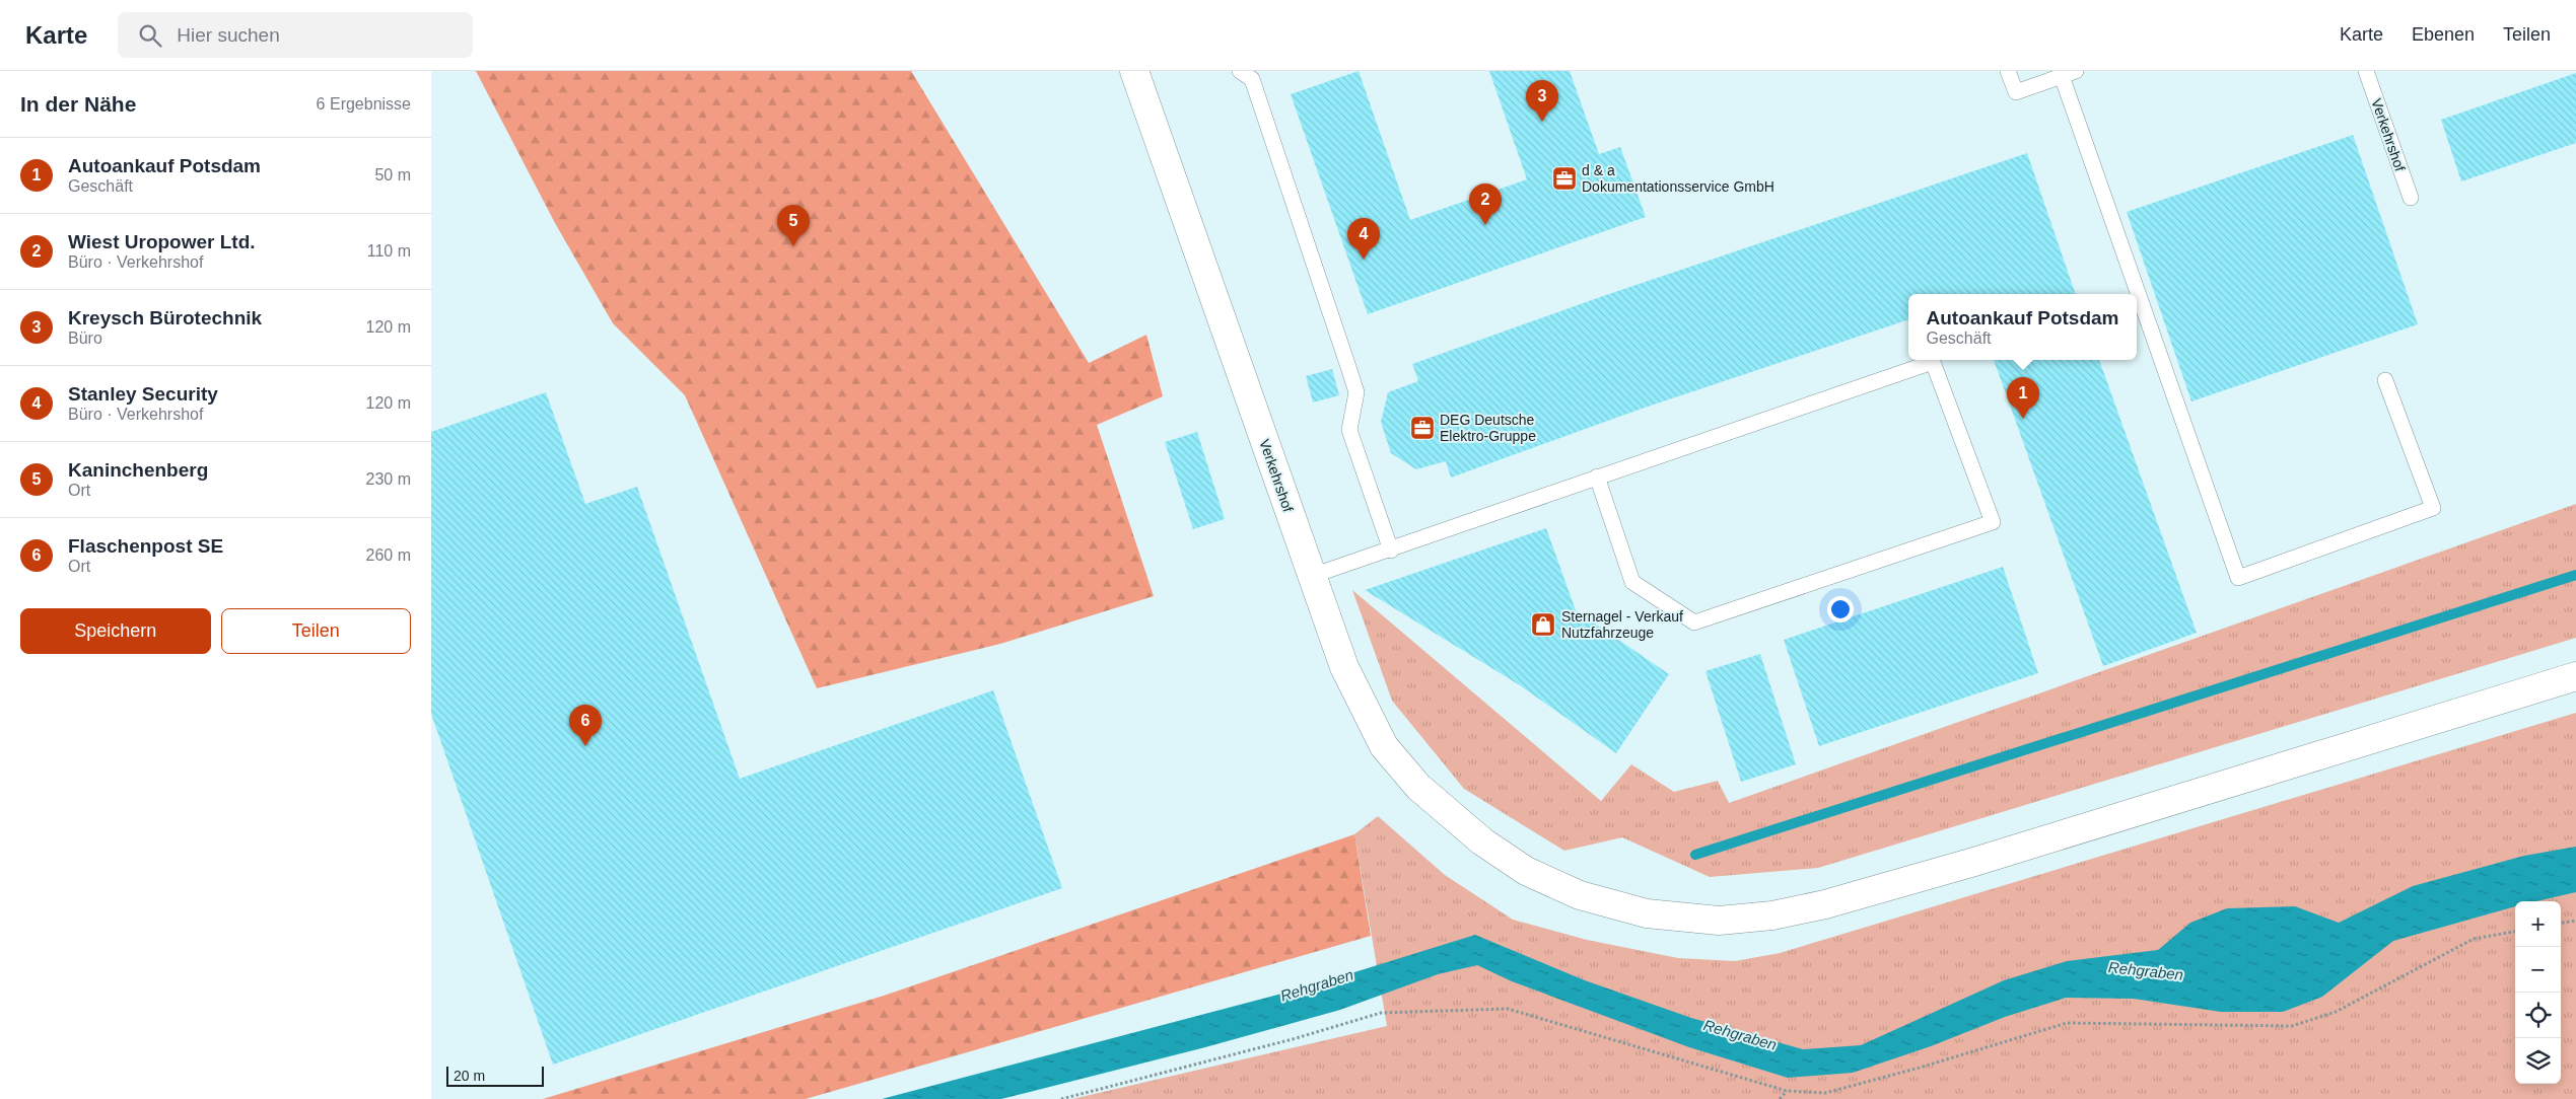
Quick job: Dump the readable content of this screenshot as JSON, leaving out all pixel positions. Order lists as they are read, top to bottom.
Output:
{
  "streets": {
    "main road": ["Verkehrshof"]
  },
  "water": ["Rehgraben"],
  "places": {
    "office": ["d & a Dokumentationsservice GmbH", "DEG Deutsche Elektro-Gruppe"],
    "shop": ["Sternagel - Verkauf Nutzfahrzeuge"]
  },
  "scale_bar": "20 m",
  "page": {
    "header": "Karte",
    "search": "Hier suchen",
    "nav": ["Karte", "Ebenen", "Teilen"],
    "heading": ["In der Nähe", "6 Ergebnisse"],
    "pins": [
      "3",
      "2",
      "5",
      "4",
      "1",
      "6"
    ],
    "list": [
      {
        "mark": "1",
        "name": "Autoankauf Potsdam",
        "note": "Geschäft",
        "value": "50 m"
      },
      {
        "mark": "2",
        "name": "Wiest Uropower Ltd.",
        "note": "Büro · Verkehrshof",
        "value": "110 m"
      },
      {
        "mark": "3",
        "name": "Kreysch Bürotechnik",
        "note": "Büro",
        "value": "120 m"
      },
      {
        "mark": "4",
        "name": "Stanley Security",
        "note": "Büro · Verkehrshof",
        "value": "120 m"
      },
      {
        "mark": "5",
        "name": "Kaninchenberg",
        "note": "Ort",
        "value": "230 m"
      },
      {
        "mark": "6",
        "name": "Flaschenpost SE",
        "note": "Ort",
        "value": "260 m"
      }
    ],
    "popup": ["Autoankauf Potsdam", "Geschäft"],
    "buttons": ["Speichern", "Teilen"],
    "map_buttons": ["+", "−"],
    "scale": "20 m"
  }
}
